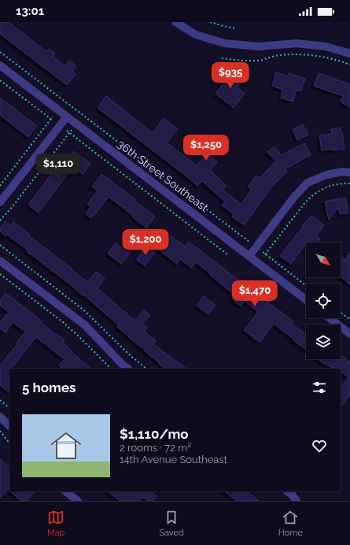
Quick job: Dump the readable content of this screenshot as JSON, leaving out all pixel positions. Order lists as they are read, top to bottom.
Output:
{
  "streets": {
    "street": ["36th Street Southeast"]
  },
  "north": "bottom right",
  "page": {
    "status": "13:01",
    "price": [
      "$935",
      "$1,250",
      "$1,110",
      "$1,200",
      "$1,470"
    ],
    "heading": "5 homes",
    "list": [
      {
        "name": "$1,110/mo",
        "note": "2 rooms · 72 m² · 14th Avenue Southeast"
      }
    ],
    "tabs": ["Map", "Saved", "Home"]
  }
}
